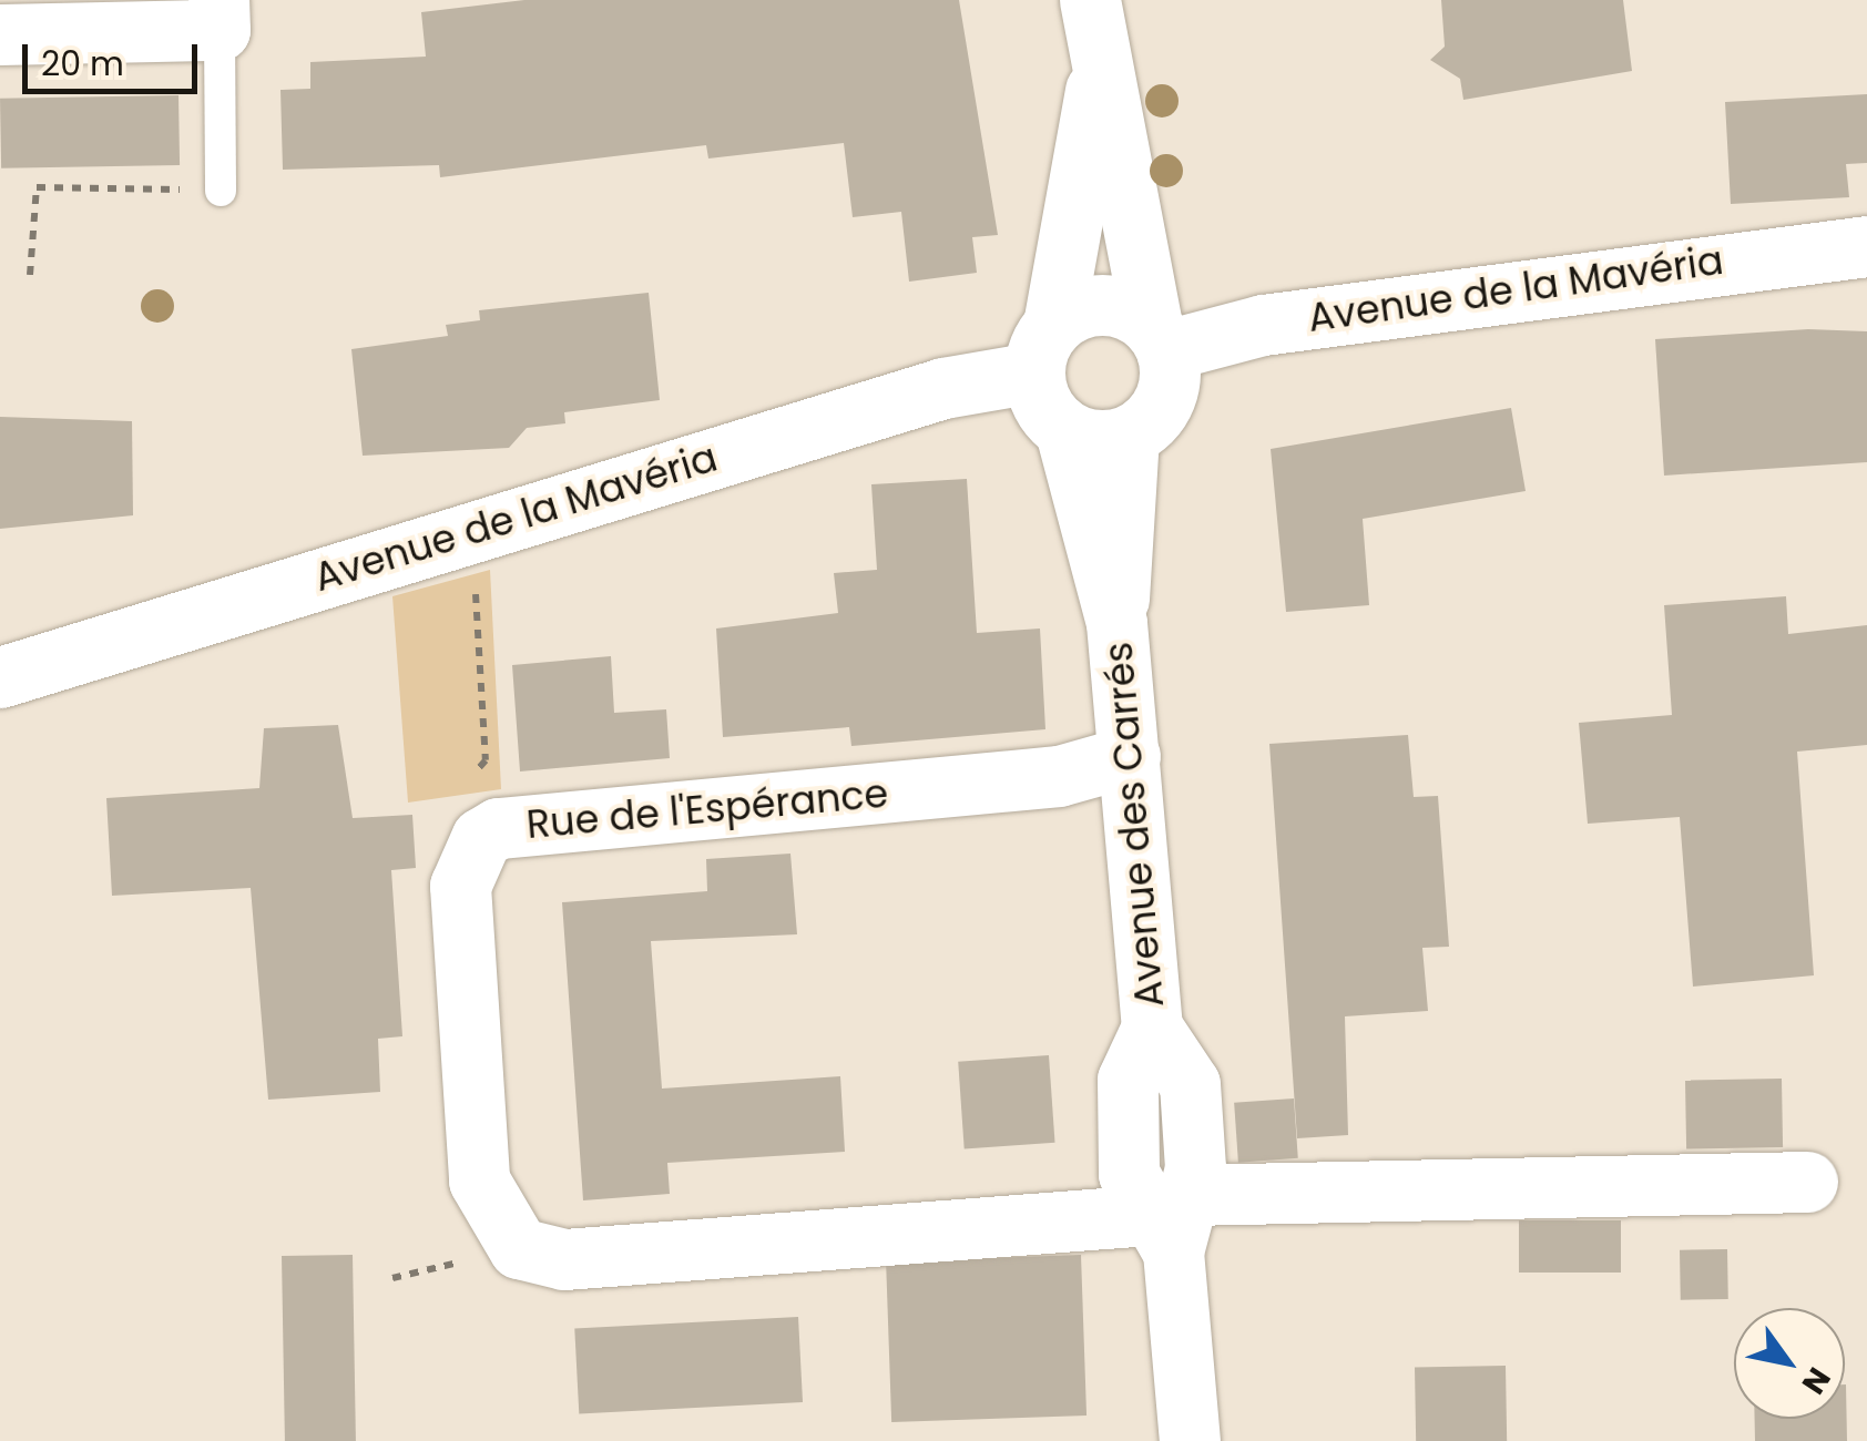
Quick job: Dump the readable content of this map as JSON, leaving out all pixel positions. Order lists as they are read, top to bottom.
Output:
{
  "streets": {
    "street": ["Avenue de la Mavéria", "Rue de l'Espérance", "Avenue des Carrés"]
  },
  "crossings": [
    ["Avenue de la Mavéria", "Avenue des Carrés"],
    ["Rue de l'Espérance", "Avenue des Carrés"]
  ],
  "scale_bar": "20 m",
  "north": "bottom right"
}
